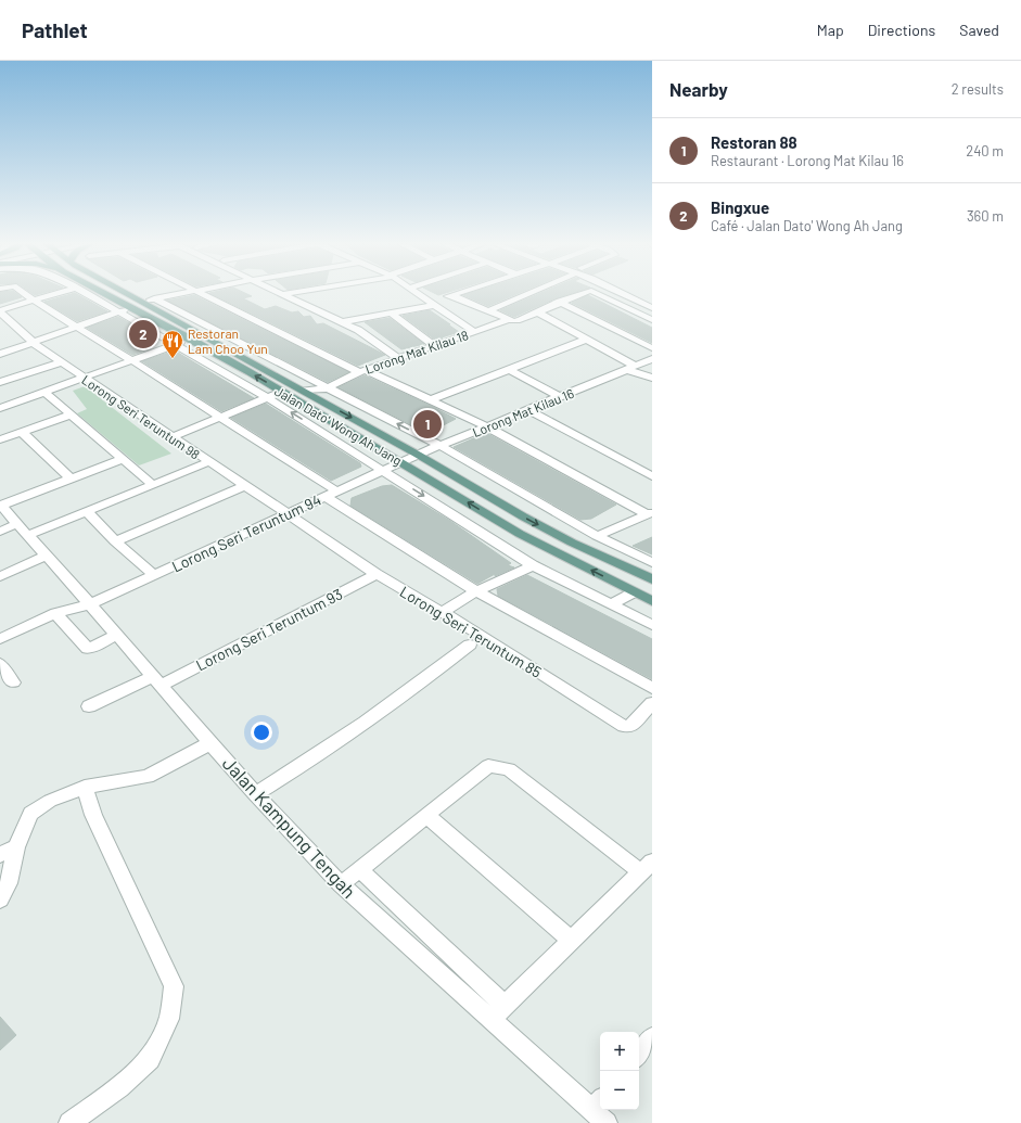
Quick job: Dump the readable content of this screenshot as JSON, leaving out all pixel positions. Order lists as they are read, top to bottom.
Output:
{
  "streets": {
    "main road": ["Jalan Dato' Wong Ah Jang"],
    "street": [
      "Lorong Mat Kilau 18",
      "Lorong Mat Kilau 16",
      "Lorong Seri Teruntum 98",
      "Lorong Seri Teruntum 94",
      "Lorong Seri Teruntum 93",
      "Lorong Seri Teruntum 85",
      "Jalan Kampung Tengah"
    ]
  },
  "crossings": [
    ["Lorong Mat Kilau 16", "Jalan Dato' Wong Ah Jang"],
    ["Lorong Mat Kilau 16", "Lorong Seri Teruntum 94"],
    ["Lorong Seri Teruntum 98", "Lorong Seri Teruntum 94"],
    ["Lorong Seri Teruntum 98", "Lorong Seri Teruntum 85"],
    ["Jalan Dato' Wong Ah Jang", "Lorong Seri Teruntum 94"],
    ["Lorong Seri Teruntum 94", "Lorong Seri Teruntum 85"],
    ["Lorong Seri Teruntum 94", "Jalan Kampung Tengah"],
    ["Lorong Seri Teruntum 93", "Lorong Seri Teruntum 85"],
    ["Lorong Seri Teruntum 93", "Jalan Kampung Tengah"]
  ],
  "places": {
    "restaurant": ["Restoran Lam Choo Yun"]
  },
  "page": {
    "header": "Pathlet",
    "nav": ["Map", "Directions", "Saved"],
    "heading": ["Nearby", "2 results"],
    "list": [
      {
        "mark": "1",
        "name": "Restoran 88",
        "note": "Restaurant · Lorong Mat Kilau 16",
        "value": "240 m"
      },
      {
        "mark": "2",
        "name": "Bingxue",
        "note": "Café · Jalan Dato' Wong Ah Jang",
        "value": "360 m"
      }
    ],
    "pins": ["2", "1"],
    "map_buttons": ["+", "−"]
  }
}
